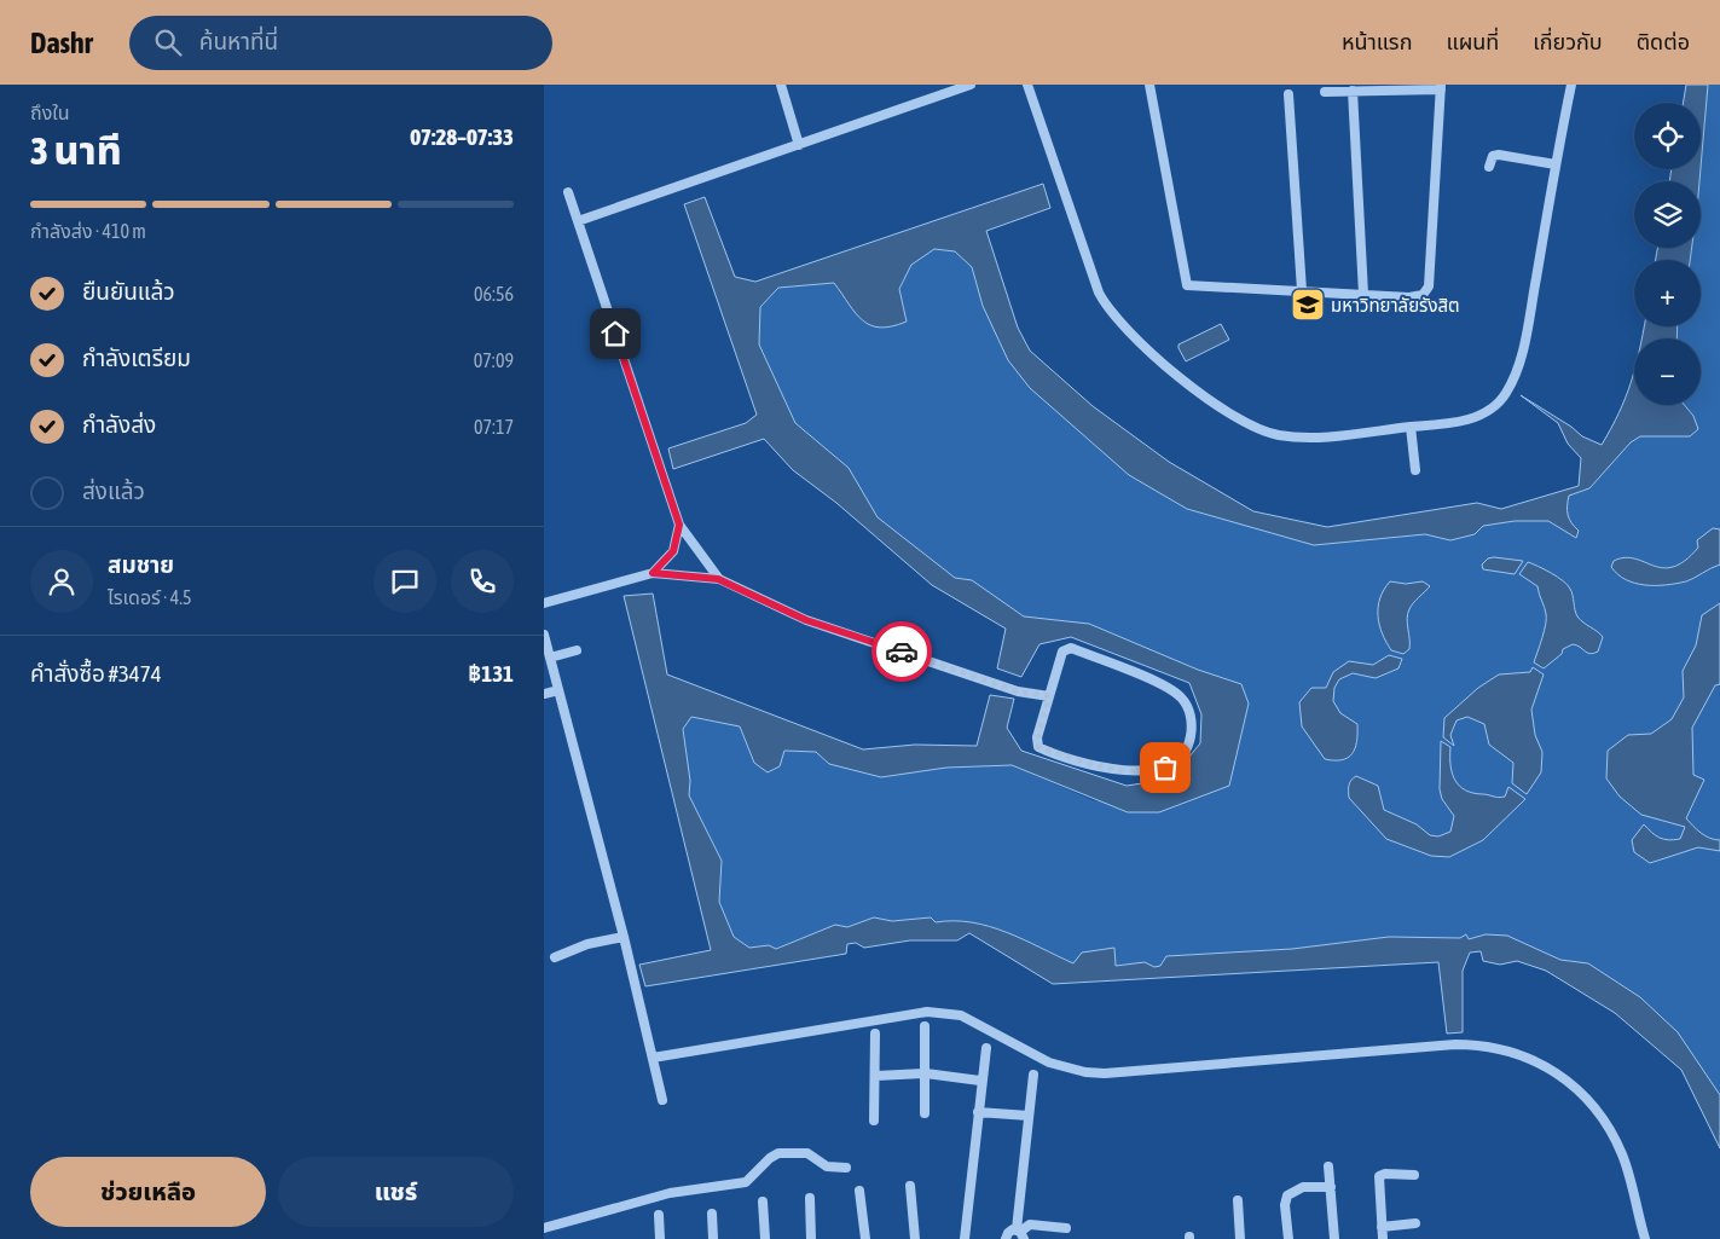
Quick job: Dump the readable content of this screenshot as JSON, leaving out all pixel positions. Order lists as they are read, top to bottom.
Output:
{
  "places": {
    "school or university": ["มหาวิทยาลัยรังสิต"]
  },
  "page": {
    "header": "Dashr",
    "search": "ค้นหาที่นี่",
    "nav": [
      "หน้าแรก",
      "แผนที่",
      "เกี่ยวกับ",
      "ติดต่อ"
    ],
    "heading": ["3 นาที", "ถึงใน", "07:28–07:33"],
    "panel": [
      "สมชาย",
      "ไรเดอร์ · 4.5",
      "คำสั่งซื้อ #3474",
      "฿131"
    ],
    "map_buttons": ["+", "−"],
    "bar": "กำลังส่ง · 410 m",
    "list": [
      ["ยืนยันแล้ว", "06:56"],
      ["กำลังเตรียม", "07:09"],
      ["กำลังส่ง", "07:17"],
      "ส่งแล้ว"
    ],
    "buttons": ["ช่วยเหลือ", "แชร์"]
  }
}
